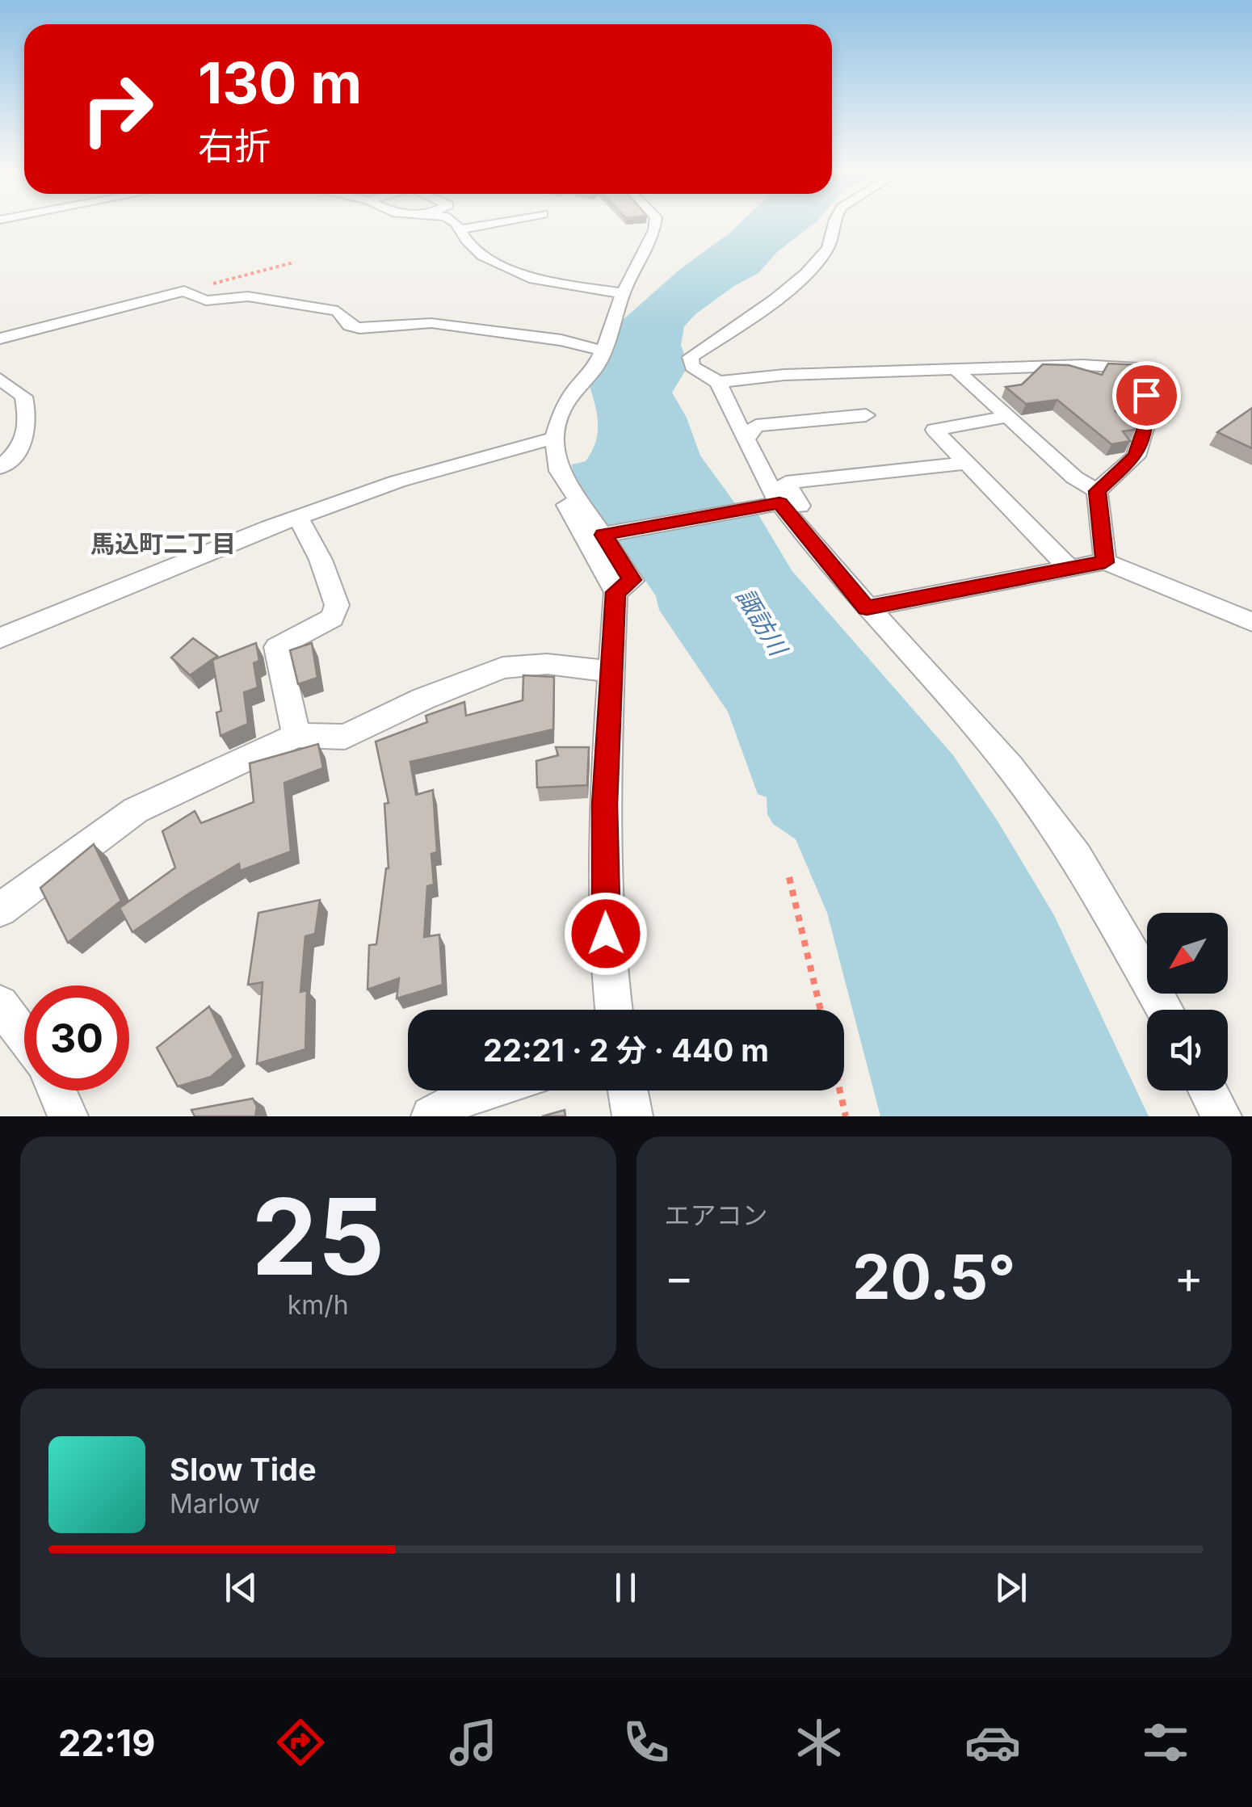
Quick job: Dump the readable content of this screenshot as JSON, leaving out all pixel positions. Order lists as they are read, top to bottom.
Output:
{
  "districts": ["馬込町二丁目"],
  "water": ["諏訪川"],
  "north": "bottom left",
  "page": {
    "turn": ["130 m", "右折"],
    "limit": "30",
    "trip": "22:21 · 2 分 · 440 m",
    "tile": [
      ["25", "km/h"],
      "エアコン"
    ],
    "heat": ["−", "20.5°", "+"],
    "song": ["Slow Tide", "Marlow"],
    "tabs": "22:19"
  }
}
